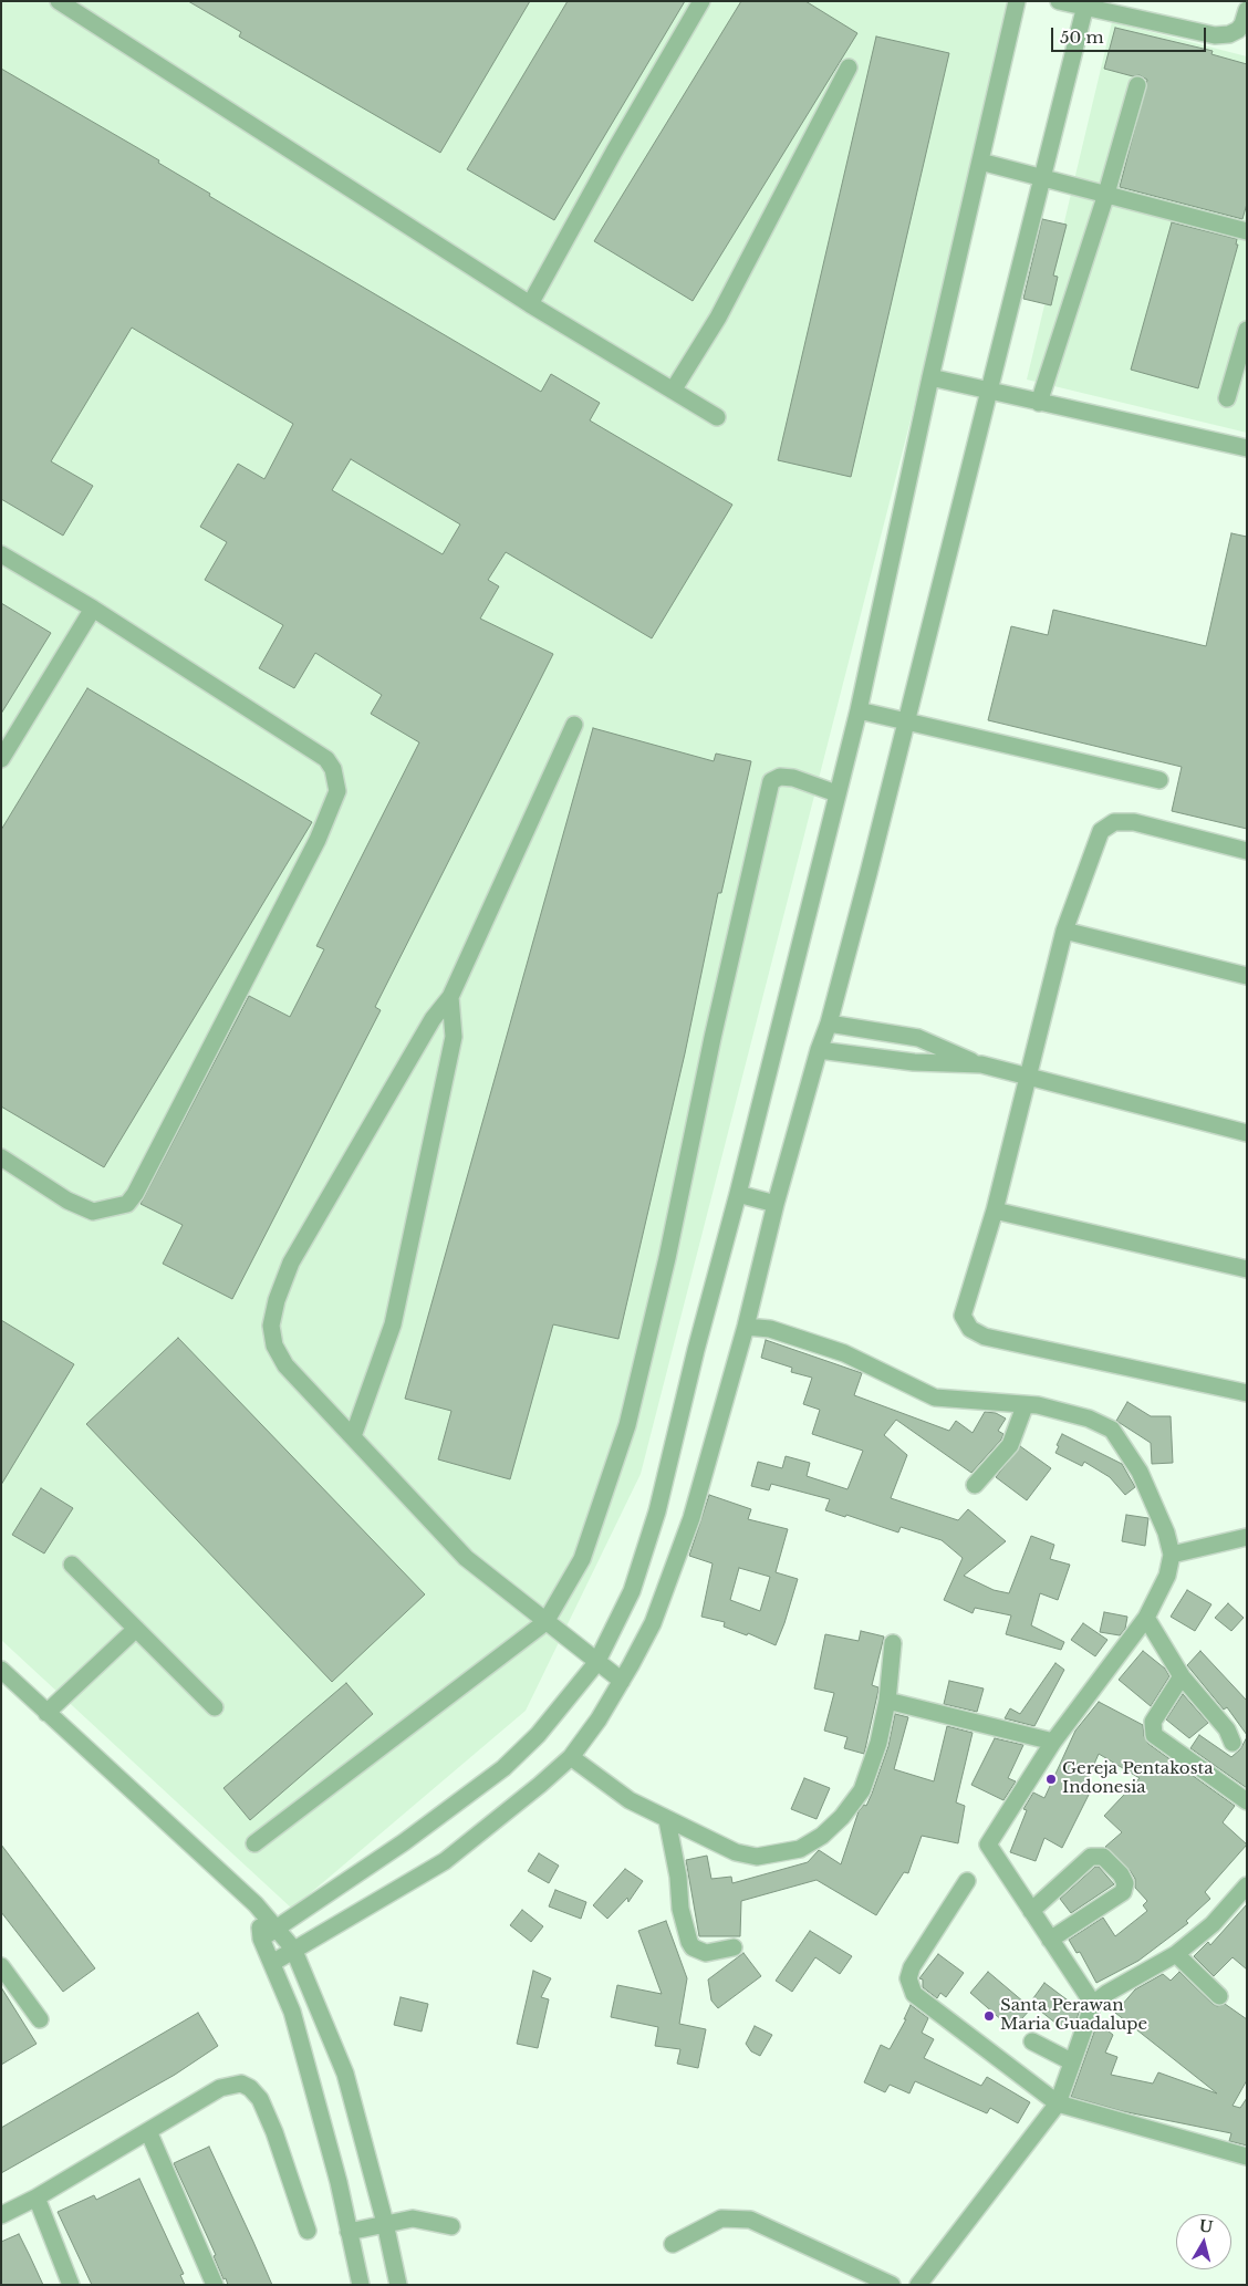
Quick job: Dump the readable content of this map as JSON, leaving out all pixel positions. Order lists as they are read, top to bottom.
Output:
{
  "places": ["Gereja Pentakosta Indonesia", "Santa Perawan Maria Guadalupe"],
  "scale_bar": "50 m",
  "north": "top"
}
